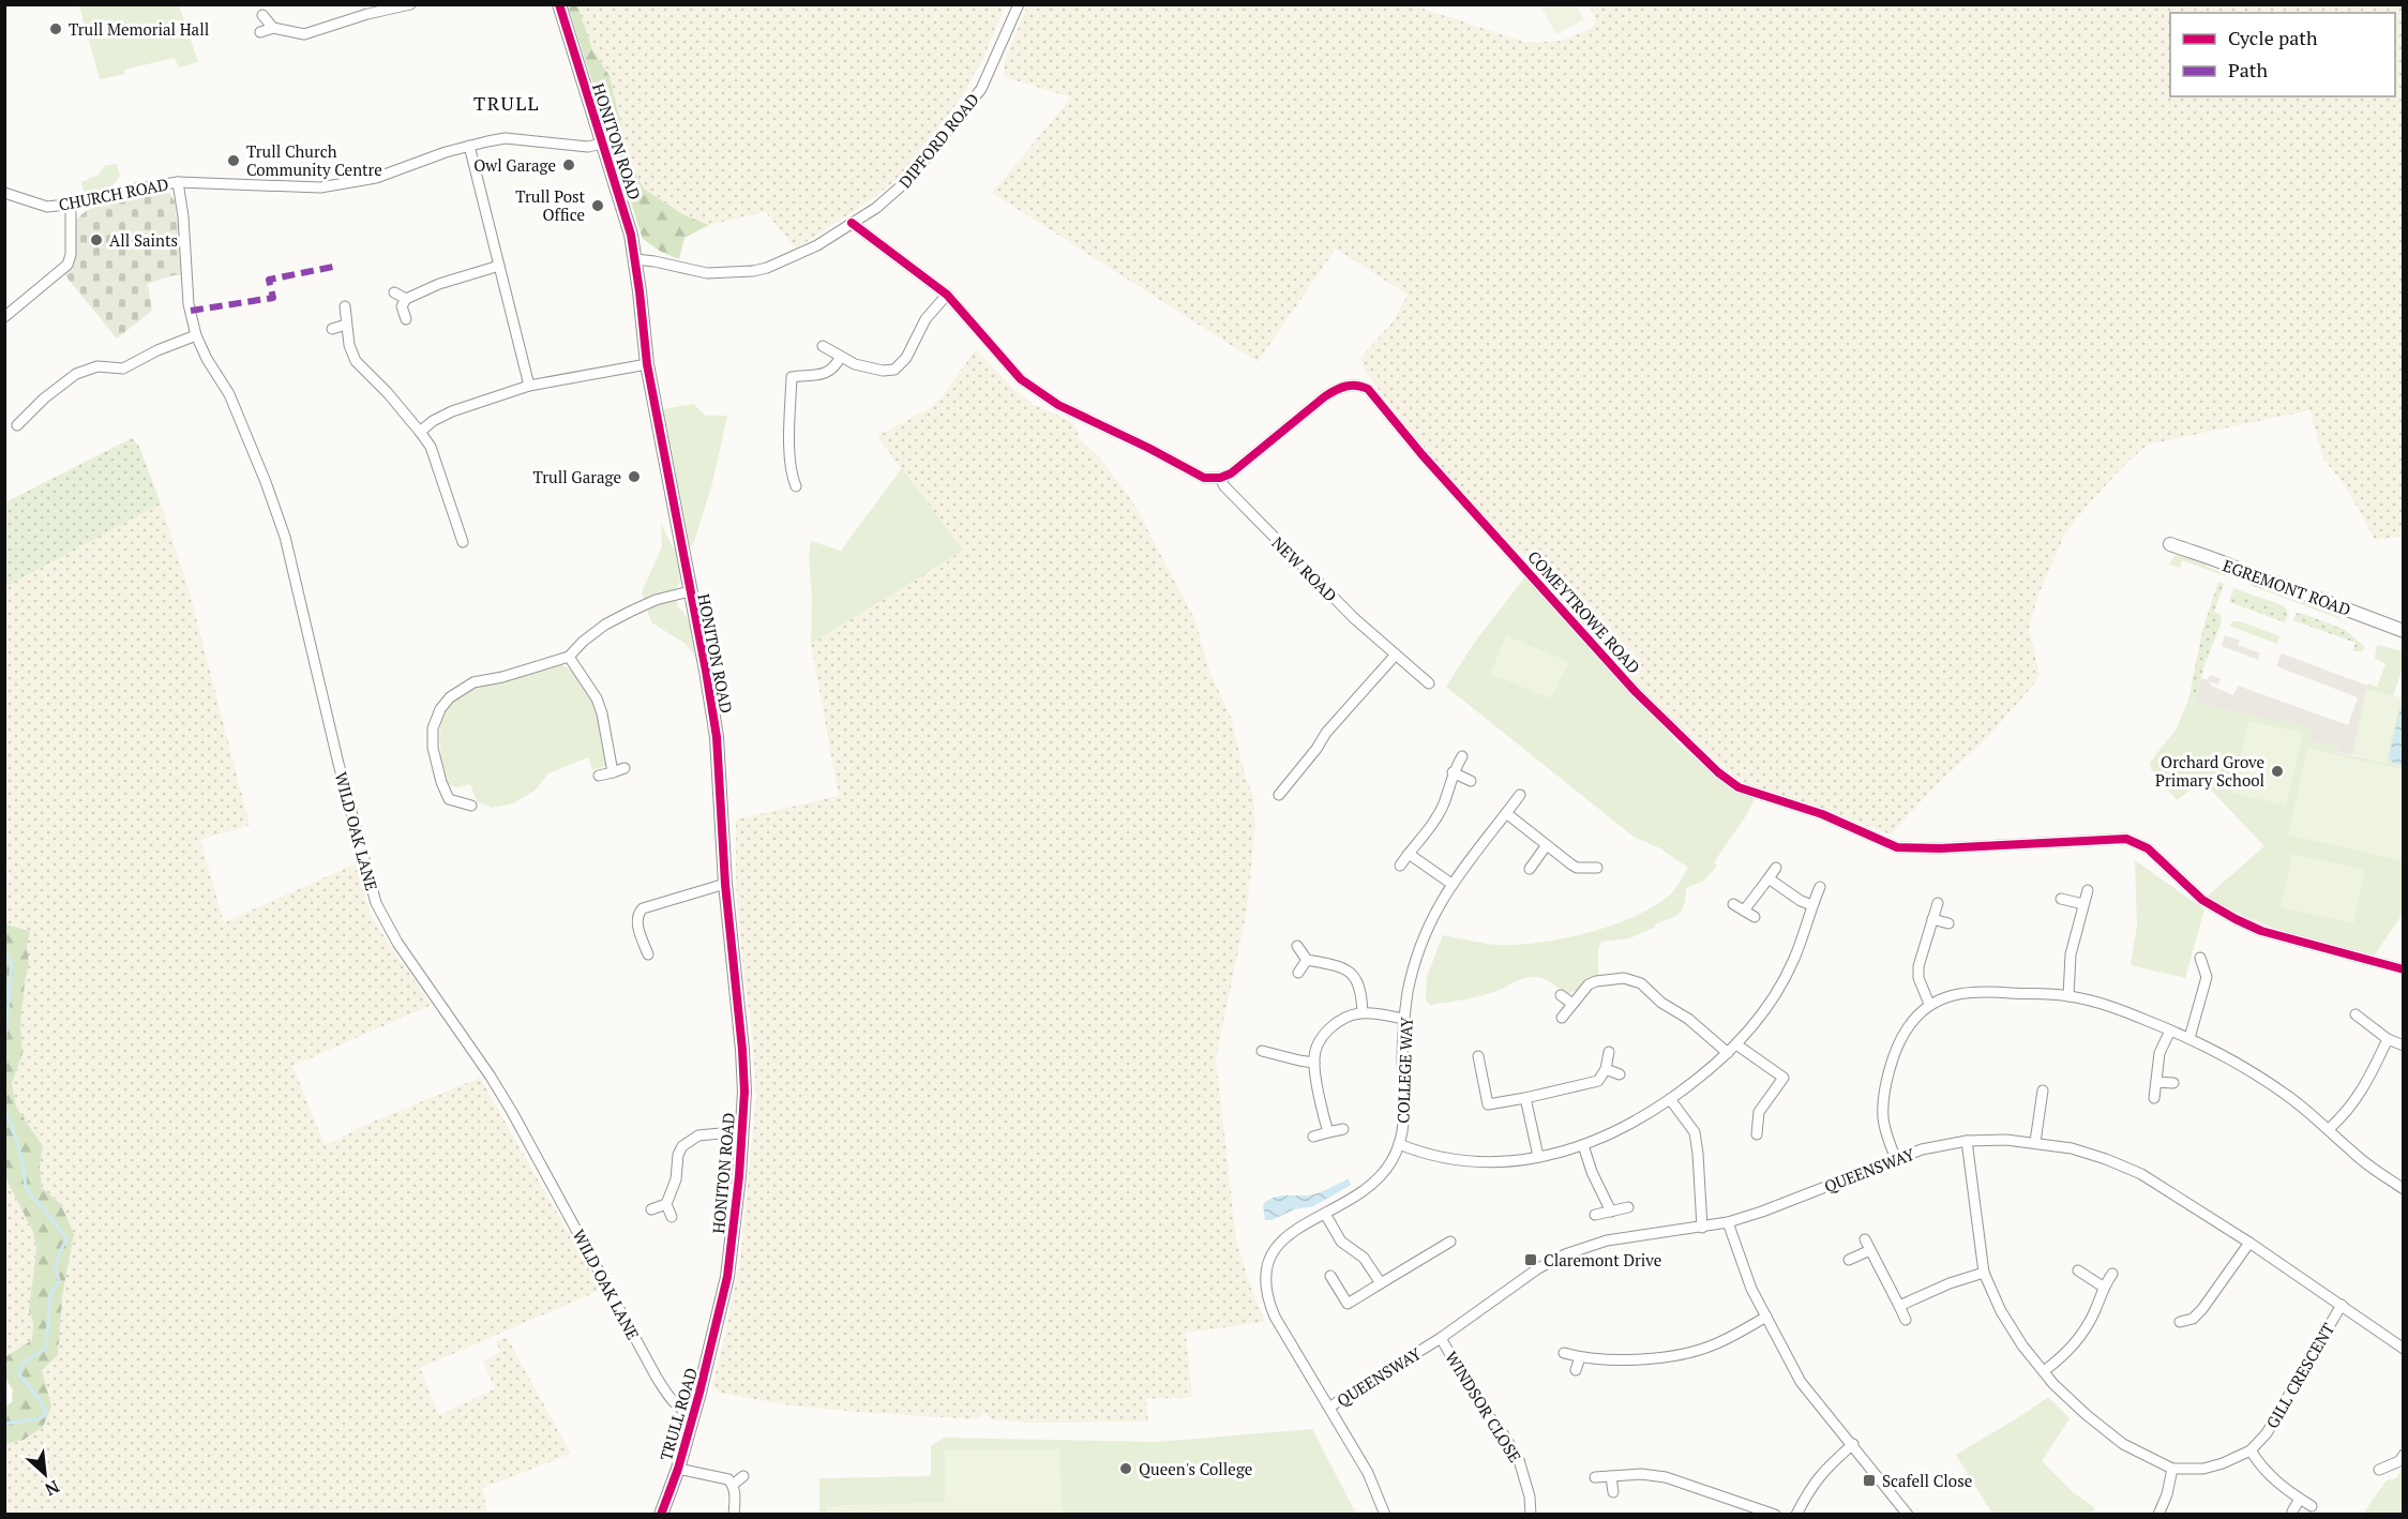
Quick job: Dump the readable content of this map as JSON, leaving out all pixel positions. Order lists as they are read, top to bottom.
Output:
{
  "streets": {
    "street": [
      "DIPFORD ROAD",
      "HONITON ROAD",
      "CHURCH ROAD",
      "NEW ROAD",
      "EGREMONT ROAD",
      "COMEYTROWE ROAD",
      "WILD OAK LANE",
      "COLLEGE WAY",
      "QUEENSWAY",
      "GILL CRESCENT",
      "WINDSOR CLOSE",
      "TRULL ROAD"
    ]
  },
  "crossings": [
    ["DIPFORD ROAD", "HONITON ROAD"],
    ["HONITON ROAD", "CHURCH ROAD"],
    ["HONITON ROAD", "TRULL ROAD"],
    ["CHURCH ROAD", "WILD OAK LANE"],
    ["NEW ROAD", "COMEYTROWE ROAD"],
    ["WILD OAK LANE", "TRULL ROAD"],
    ["COLLEGE WAY", "QUEENSWAY"],
    ["QUEENSWAY", "GILL CRESCENT"],
    ["QUEENSWAY", "WINDSOR CLOSE"]
  ],
  "districts": ["TRULL"],
  "places": {
    "other": [
      "Trull Memorial Hall",
      "Trull Church Community Centre",
      "Owl Garage",
      "Trull Post Office",
      "All Saints",
      "Trull Garage",
      "Orchard Grove Primary School",
      "Queen's College"
    ],
    "transit": ["Claremont Drive", "Scafell Close"]
  },
  "legend": ["Cycle path", "Path"],
  "north": "bottom right"
}
